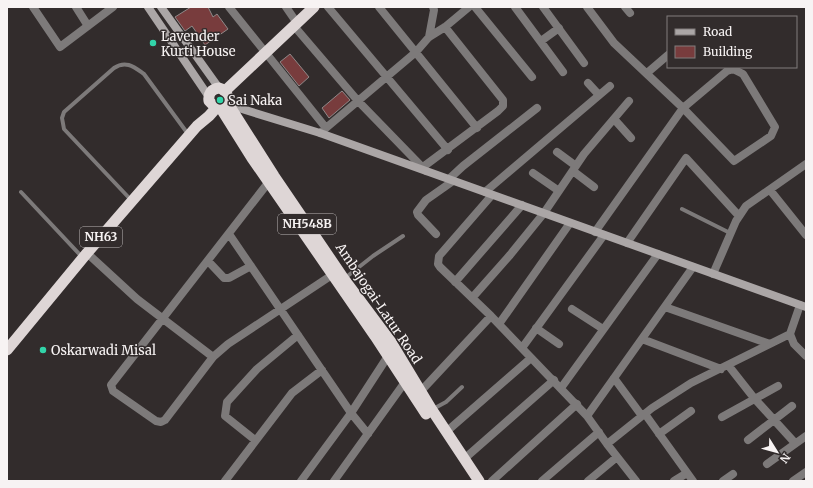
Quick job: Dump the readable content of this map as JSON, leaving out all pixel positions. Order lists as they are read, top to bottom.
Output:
{
  "streets": {
    "highway": ["NH548B", "NH63", "Ambajogai-Latur Road"]
  },
  "crossings": [
    ["NH548B", "Ambajogai-Latur Road"],
    ["NH63", "Ambajogai-Latur Road"]
  ],
  "places": ["Lavender Kurti House", "Sai Naka", "Oskarwadi Misal"],
  "legend": ["Road", "Building"],
  "north": "bottom right"
}
